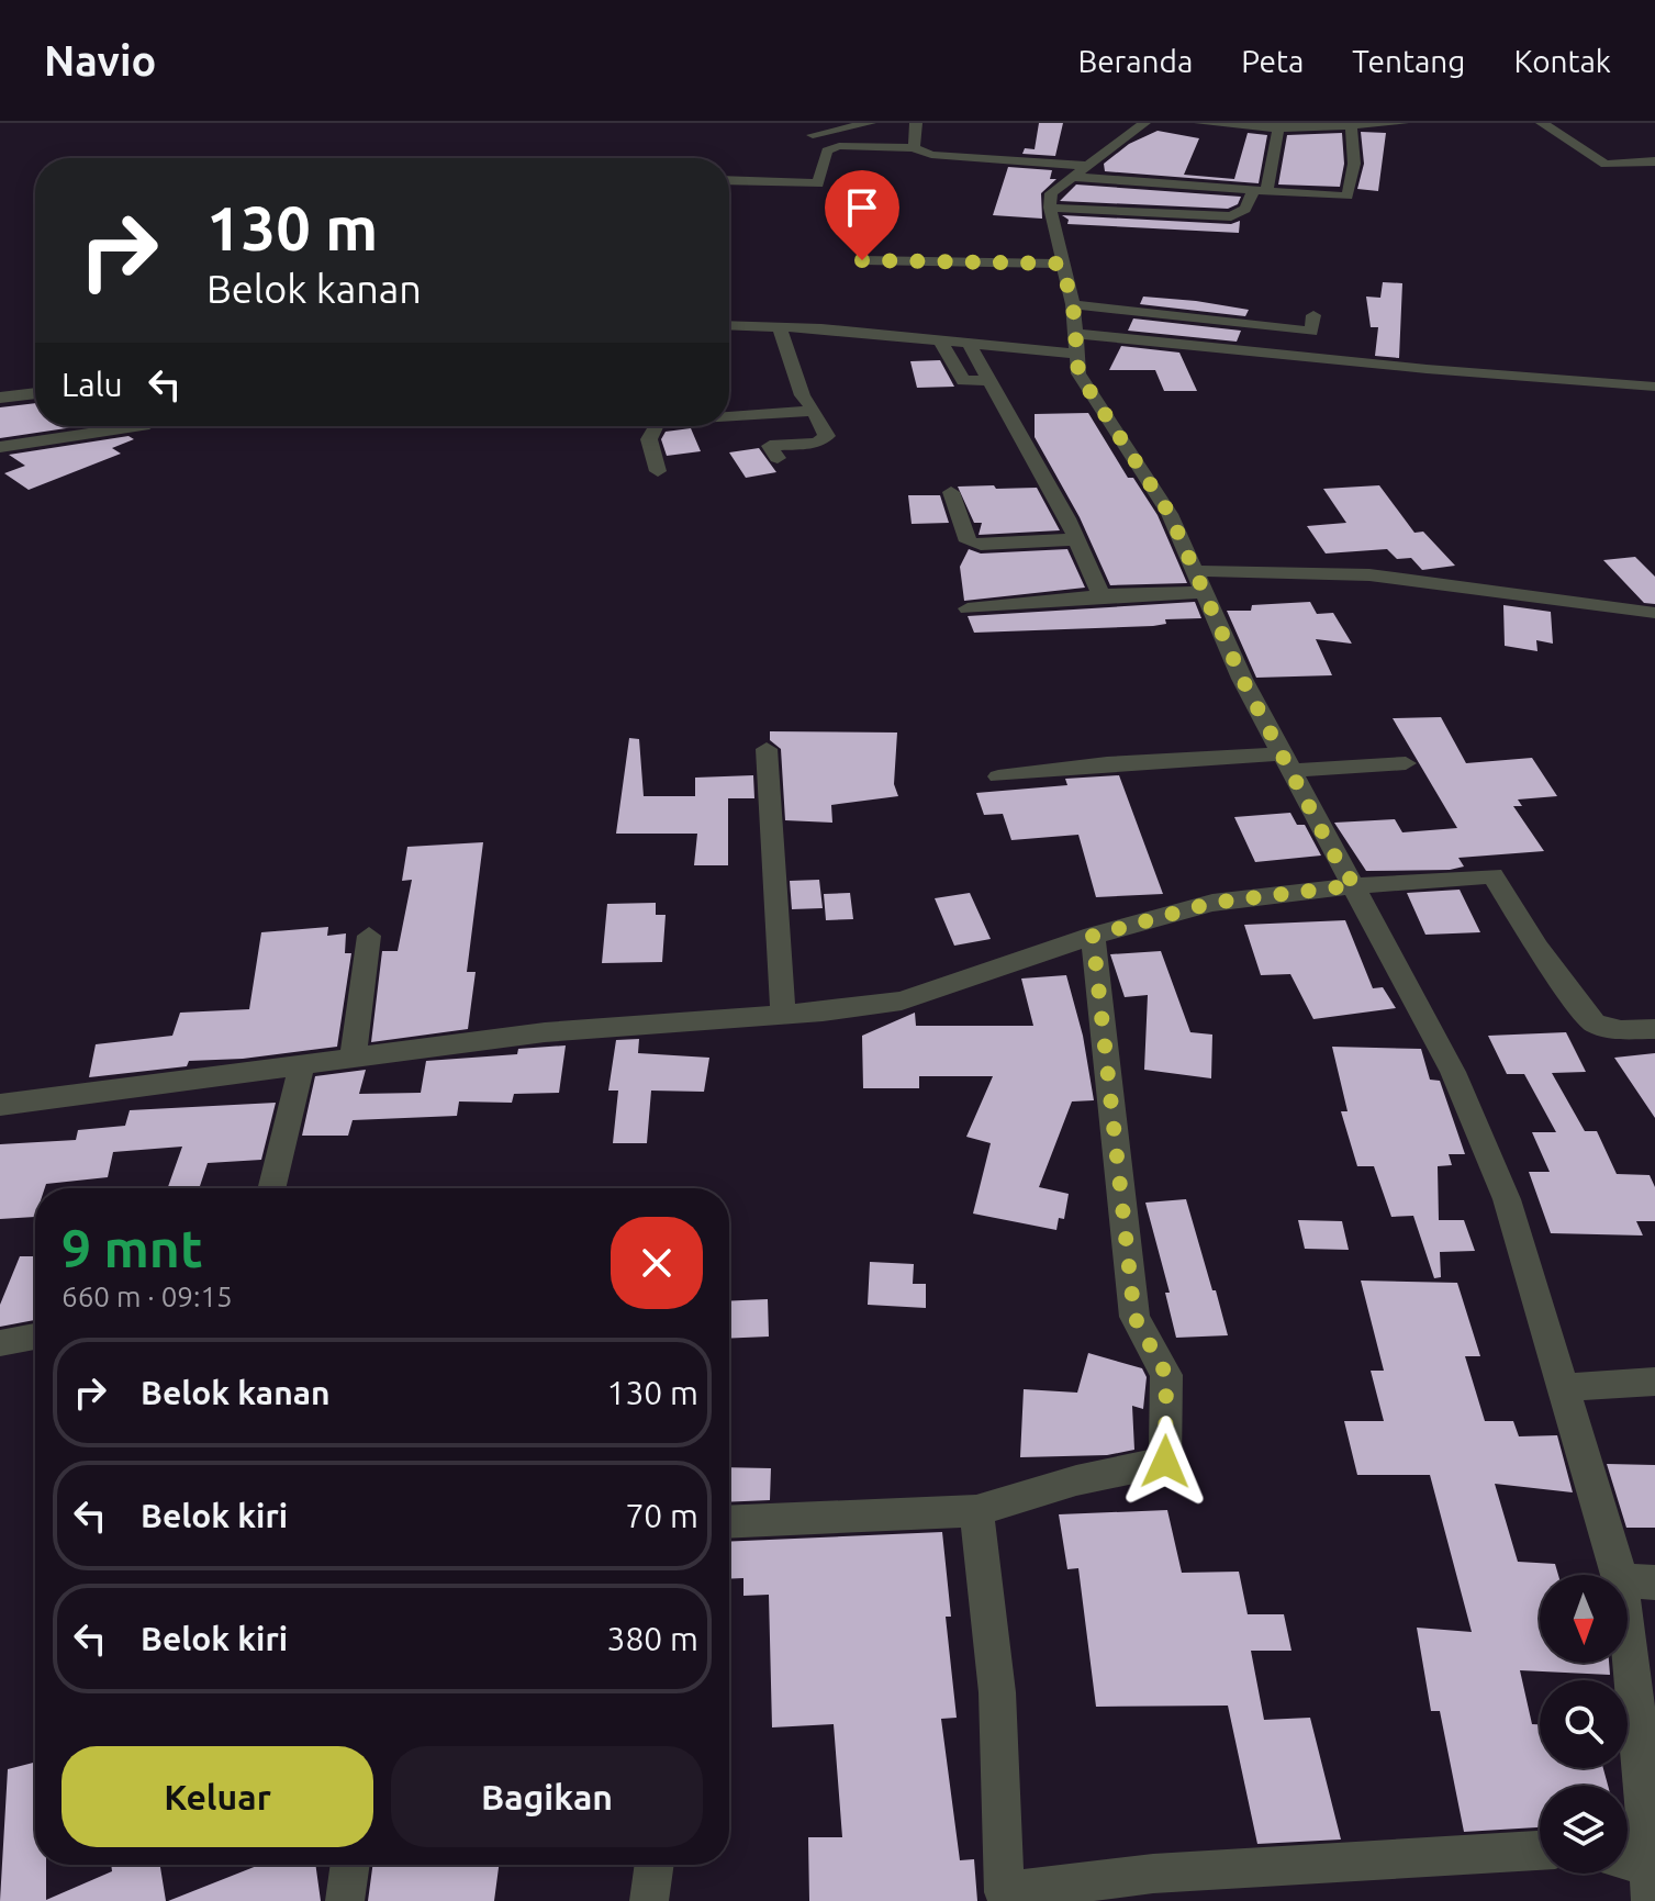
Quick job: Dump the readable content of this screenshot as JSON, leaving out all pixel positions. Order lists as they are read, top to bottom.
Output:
{
  "north": "bottom",
  "page": {
    "header": "Navio",
    "nav": [
      "Beranda",
      "Peta",
      "Tentang",
      "Kontak"
    ],
    "turn": ["130 m", "Belok kanan"],
    "then": "Lalu",
    "heading": ["9 mnt", "660 m · 09:15"],
    "list": [
      {
        "name": "Belok kanan",
        "value": "130 m"
      },
      {
        "name": "Belok kiri",
        "value": "70 m"
      },
      {
        "name": "Belok kiri",
        "value": "380 m"
      }
    ],
    "buttons": ["Keluar", "Bagikan"]
  }
}
